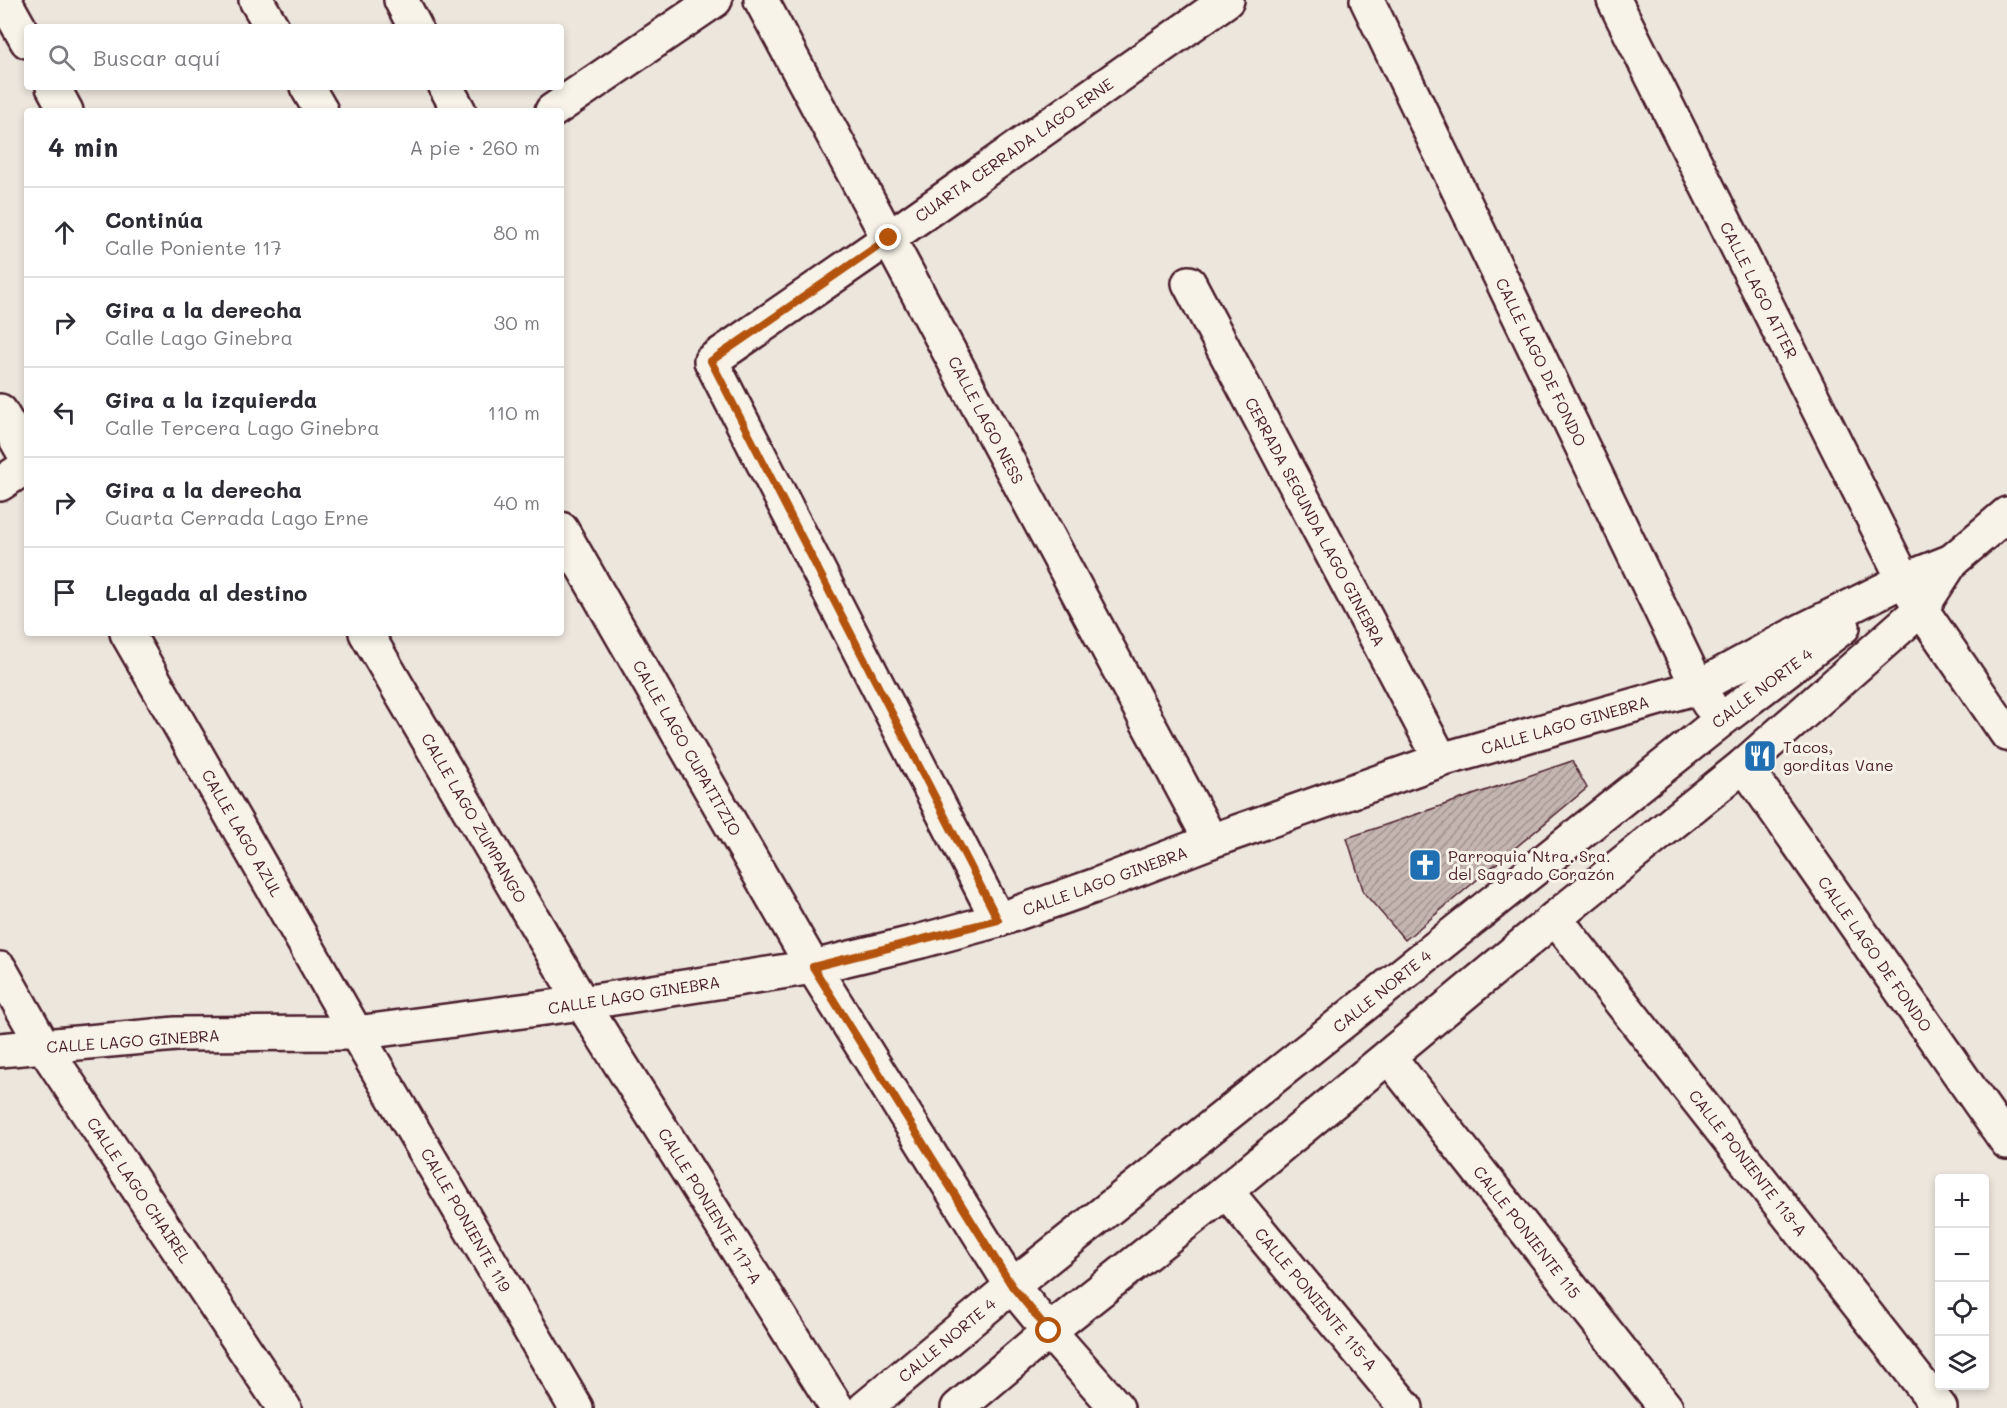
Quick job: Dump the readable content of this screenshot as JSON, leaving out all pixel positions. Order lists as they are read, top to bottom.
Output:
{
  "streets": {
    "street": [
      "CUARTA CERRADA LAGO ERNE",
      "CALLE LAGO ATTER",
      "CALLE LAGO DE FONDO",
      "CALLE LAGO NESS",
      "CERRADA SEGUNDA LAGO GINEBRA",
      "CALLE NORTE 4",
      "CALLE LAGO GINEBRA",
      "CALLE LAGO CUPATITZIO",
      "CALLE LAGO ZUMPANGO",
      "CALLE LAGO AZUL",
      "CALLE PONIENTE 113-A",
      "CALLE LAGO CHAIREL",
      "CALLE PONIENTE 117-A",
      "CALLE PONIENTE 119",
      "CALLE PONIENTE 115",
      "CALLE PONIENTE 115-A"
    ]
  },
  "crossings": [
    ["CUARTA CERRADA LAGO ERNE", "CALLE LAGO NESS"],
    ["CUARTA CERRADA LAGO ERNE", "CALLE LAGO GINEBRA"],
    ["CALLE LAGO ATTER", "CALLE NORTE 4"],
    ["CALLE LAGO ATTER", "CALLE LAGO GINEBRA"],
    ["CALLE LAGO DE FONDO", "CALLE NORTE 4"],
    ["CALLE LAGO DE FONDO", "CALLE LAGO GINEBRA"],
    ["CALLE LAGO NESS", "CALLE LAGO GINEBRA"],
    ["CERRADA SEGUNDA LAGO GINEBRA", "CALLE LAGO GINEBRA"],
    ["CALLE NORTE 4", "CALLE LAGO GINEBRA"],
    ["CALLE NORTE 4", "CALLE LAGO CUPATITZIO"],
    ["CALLE LAGO GINEBRA", "CALLE LAGO CUPATITZIO"],
    ["CALLE LAGO GINEBRA", "CALLE LAGO ZUMPANGO"],
    ["CALLE LAGO GINEBRA", "CALLE LAGO AZUL"],
    ["CALLE LAGO GINEBRA", "CALLE LAGO CHAIREL"],
    ["CALLE LAGO GINEBRA", "CALLE PONIENTE 117-A"],
    ["CALLE LAGO GINEBRA", "CALLE PONIENTE 119"],
    ["CALLE LAGO ZUMPANGO", "CALLE PONIENTE 117-A"],
    ["CALLE LAGO AZUL", "CALLE PONIENTE 119"]
  ],
  "places": {
    "restaurant": ["Tacos, gorditas Vane"],
    "church": ["Parroquia Ntra. Sra. del Sagrado Corazón"]
  },
  "page": {
    "search": "Buscar aquí",
    "heading": ["4 min", "A pie · 260 m"],
    "list": [
      ["Continúa", "Calle Poniente 117", "80 m"],
      ["Gira a la derecha", "Calle Lago Ginebra", "30 m"],
      ["Gira a la izquierda", "Calle Tercera Lago Ginebra", "110 m"],
      ["Gira a la derecha", "Cuarta Cerrada Lago Erne", "40 m"],
      "Llegada al destino"
    ],
    "map_buttons": ["+", "−"]
  }
}
